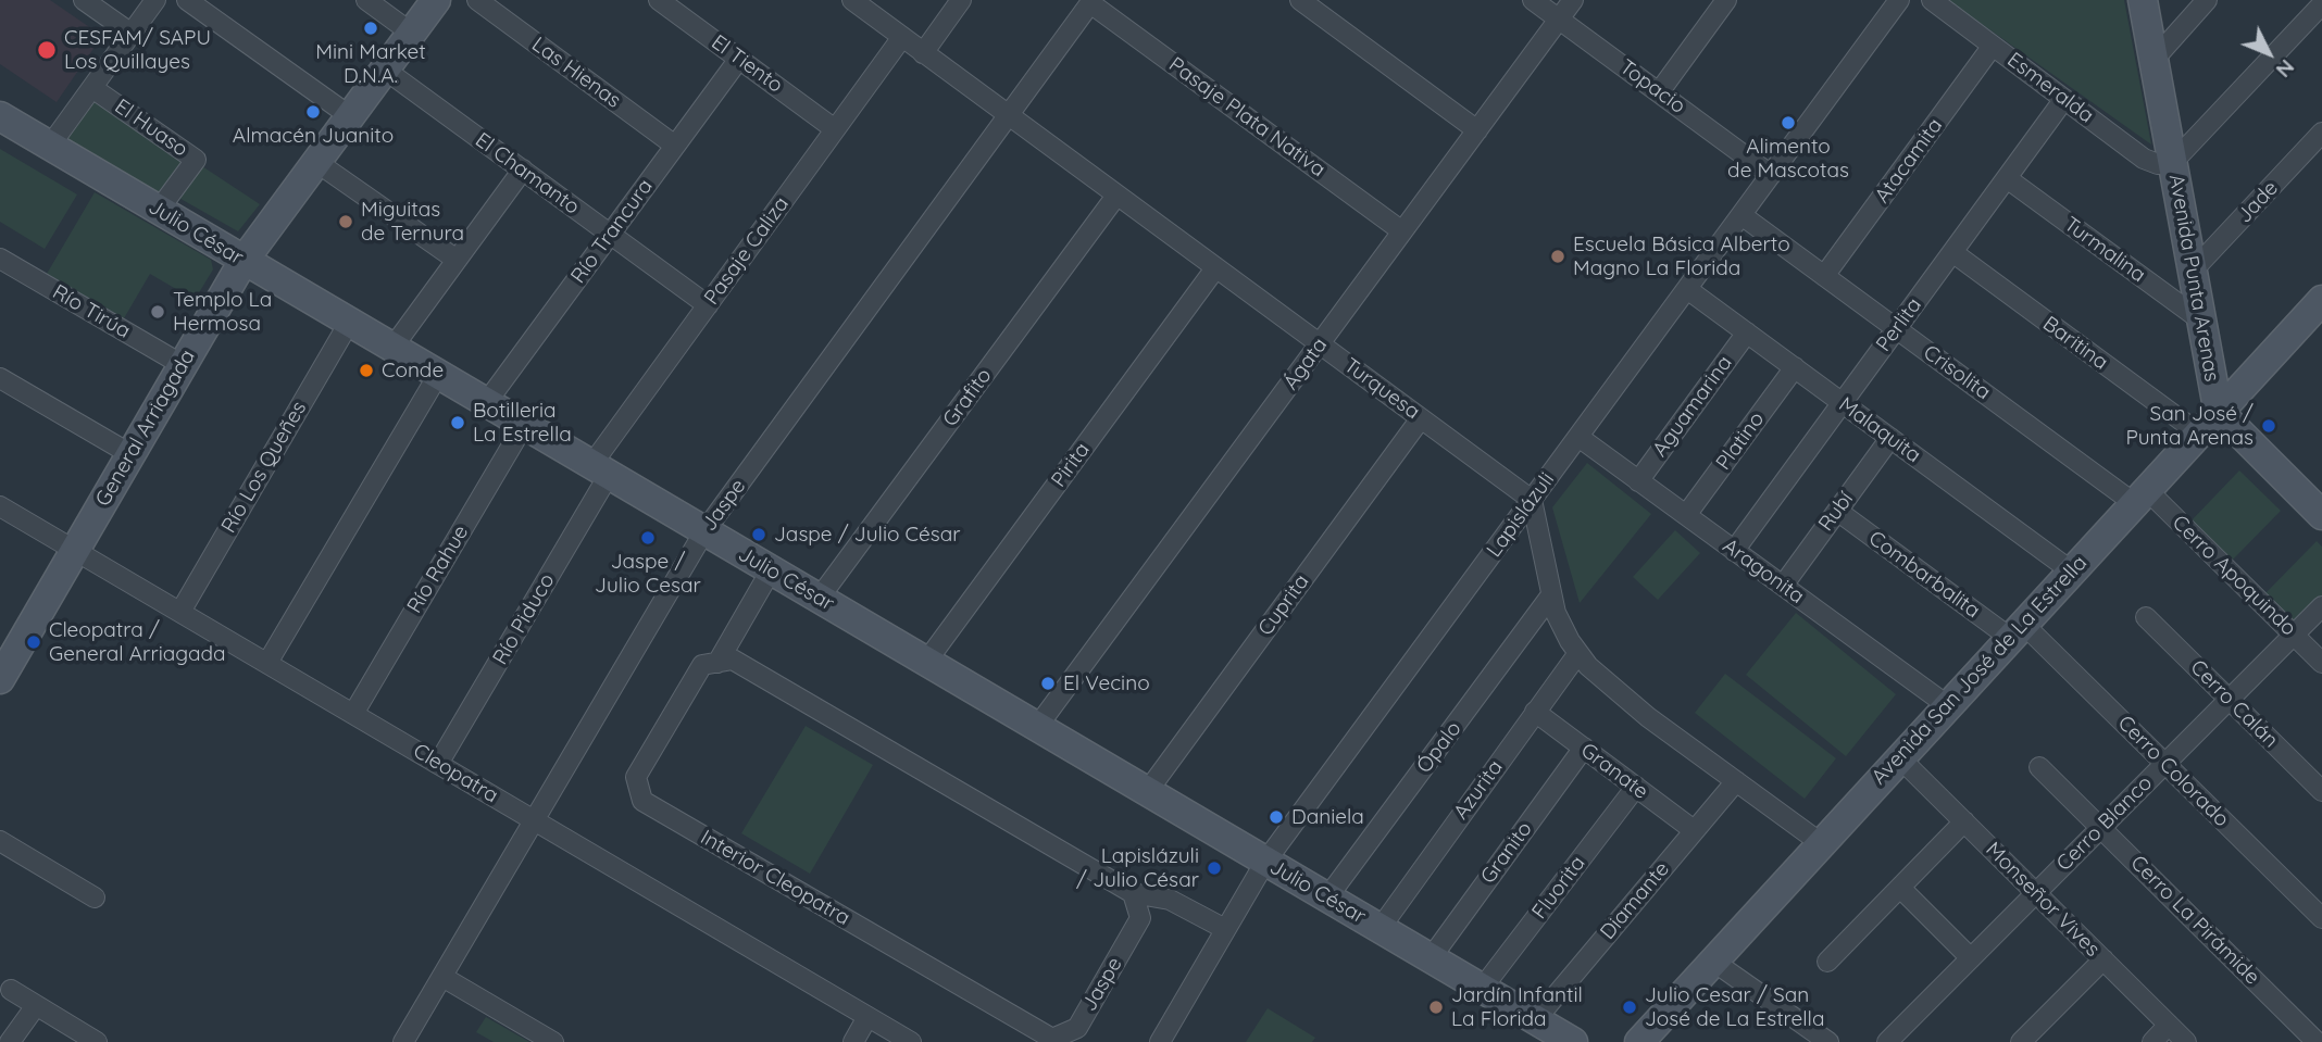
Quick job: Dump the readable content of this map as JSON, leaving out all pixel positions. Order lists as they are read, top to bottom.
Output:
{
  "streets": {
    "street": [
      "El Tiento",
      "Las Hienas",
      "Topacio",
      "Esmeralda",
      "Pasaje Plata Nativa",
      "El Huaso",
      "Atacamita",
      "El Chamanto",
      "Jade",
      "Río Trancura",
      "Julio César",
      "Turmalina",
      "Pasaje Caliza",
      "Avenida Punta Arenas",
      "Río Tirúa",
      "Perlita",
      "Baritina",
      "Ágata",
      "Crisolita",
      "Turquesa",
      "Grafito",
      "Aguamarina",
      "General Arriagada",
      "Malaquita",
      "Platino",
      "Pirita",
      "Río Los Queñes",
      "Jaspe",
      "Rubí",
      "Lapislázuli",
      "Río Rahue",
      "Aragonita",
      "Combarbalita",
      "Cerro Apoquindo",
      "Cuprita",
      "Río Piduco",
      "Avenida San José de La Estrella",
      "Cerro Calán",
      "Ópalo",
      "Granate",
      "Cerro Colorado",
      "Cleopatra",
      "Azurita",
      "Cerro Blanco",
      "Granito",
      "Interior Cleopatra",
      "Fluorita",
      "Monseñor Vives",
      "Diamante",
      "Cerro La Pirámide"
    ]
  },
  "crossings": [
    ["El Tiento", "Río Trancura"],
    ["El Tiento", "Pasaje Caliza"],
    ["Las Hienas", "Río Trancura"],
    ["Topacio", "Ágata"],
    ["Topacio", "Lapislázuli"],
    ["Esmeralda", "Atacamita"],
    ["Esmeralda", "Avenida Punta Arenas"],
    ["Esmeralda", "Perlita"],
    ["Pasaje Plata Nativa", "Ágata"],
    ["Pasaje Plata Nativa", "Jaspe"],
    ["El Huaso", "Julio César"],
    ["Atacamita", "Crisolita"],
    ["El Chamanto", "Río Trancura"],
    ["El Chamanto", "Pasaje Caliza"],
    ["El Chamanto", "General Arriagada"],
    ["Jade", "Avenida Punta Arenas"],
    ["Río Trancura", "Julio César"],
    ["Julio César", "Pasaje Caliza"],
    ["Julio César", "Ágata"],
    ["Julio César", "Grafito"],
    ["Julio César", "General Arriagada"],
    ["Julio César", "Pirita"],
    ["Julio César", "Río Los Queñes"],
    ["Julio César", "Jaspe"],
    ["Julio César", "Lapislázuli"],
    ["Julio César", "Río Rahue"],
    ["Julio César", "Cuprita"],
    ["Julio César", "Río Piduco"],
    ["Julio César", "Ópalo"],
    ["Julio César", "Azurita"],
    ["Julio César", "Granito"],
    ["Julio César", "Fluorita"],
    ["Julio César", "Diamante"],
    ["Turmalina", "Avenida Punta Arenas"],
    ["Turmalina", "Perlita"],
    ["Pasaje Caliza", "Turquesa"],
    ["Pasaje Caliza", "Río Piduco"],
    ["Avenida Punta Arenas", "Avenida San José de La Estrella"],
    ["Río Tirúa", "General Arriagada"],
    ["Perlita", "Baritina"],
    ["Perlita", "Crisolita"],
    ["Perlita", "Malaquita"],
    ["Perlita", "Aragonita"],
    ["Baritina", "Avenida San José de La Estrella"],
    ["Ágata", "Turquesa"],
    ["Crisolita", "Lapislázuli"],
    ["Crisolita", "Cerro Apoquindo"],
    ["Crisolita", "Avenida San José de La Estrella"],
    ["Turquesa", "Grafito"],
    ["Turquesa", "Pirita"],
    ["Turquesa", "Jaspe"],
    ["Turquesa", "Lapislázuli"],
    ["Turquesa", "Cuprita"],
    ["Aguamarina", "Malaquita"],
    ["Aguamarina", "Aragonita"],
    ["General Arriagada", "Cleopatra"],
    ["Malaquita", "Platino"],
    ["Malaquita", "Rubí"],
    ["Malaquita", "Lapislázuli"],
    ["Malaquita", "Avenida San José de La Estrella"],
    ["Platino", "Aragonita"],
    ["Río Los Queñes", "Cleopatra"],
    ["Jaspe", "Cleopatra"],
    ["Jaspe", "Interior Cleopatra"],
    ["Rubí", "Aragonita"],
    ["Rubí", "Combarbalita"],
    ["Lapislázuli", "Aragonita"],
    ["Río Rahue", "Cleopatra"],
    ["Aragonita", "Avenida San José de La Estrella"],
    ["Combarbalita", "Avenida San José de La Estrella"],
    ["Combarbalita", "Cerro Colorado"],
    ["Cerro Apoquindo", "Avenida San José de La Estrella"],
    ["Cerro Apoquindo", "Cerro Blanco"],
    ["Río Piduco", "Cleopatra"],
    ["Avenida San José de La Estrella", "Cerro Colorado"],
    ["Avenida San José de La Estrella", "Monseñor Vives"],
    ["Cerro Calán", "Cerro Blanco"],
    ["Granate", "Azurita"],
    ["Granate", "Granito"],
    ["Granate", "Fluorita"],
    ["Granate", "Diamante"],
    ["Cerro Colorado", "Cerro Blanco"],
    ["Cerro Blanco", "Monseñor Vives"],
    ["Cerro Blanco", "Cerro La Pirámide"]
  ],
  "places": [
    "Mini Market D.N.A.",
    "CESFAM/ SAPU Los Quillayes",
    "Almacén Juanito",
    "Alimento de Mascotas",
    "Miguitas de Ternura",
    "Escuela Básica Alberto Magno La Florida",
    "Templo La Hermosa",
    "Conde",
    "Botilleria La Estrella",
    "San José / Punta Arenas",
    "Jaspe / Julio César",
    "Jaspe / Julio Cesar",
    "Cleopatra / General Arriagada",
    "El Vecino",
    "Daniela",
    "Lapislázuli / Julio César",
    "Jardín Infantil La Florida",
    "Julio Cesar / San José de La Estrella"
  ],
  "north": "bottom right"
}
